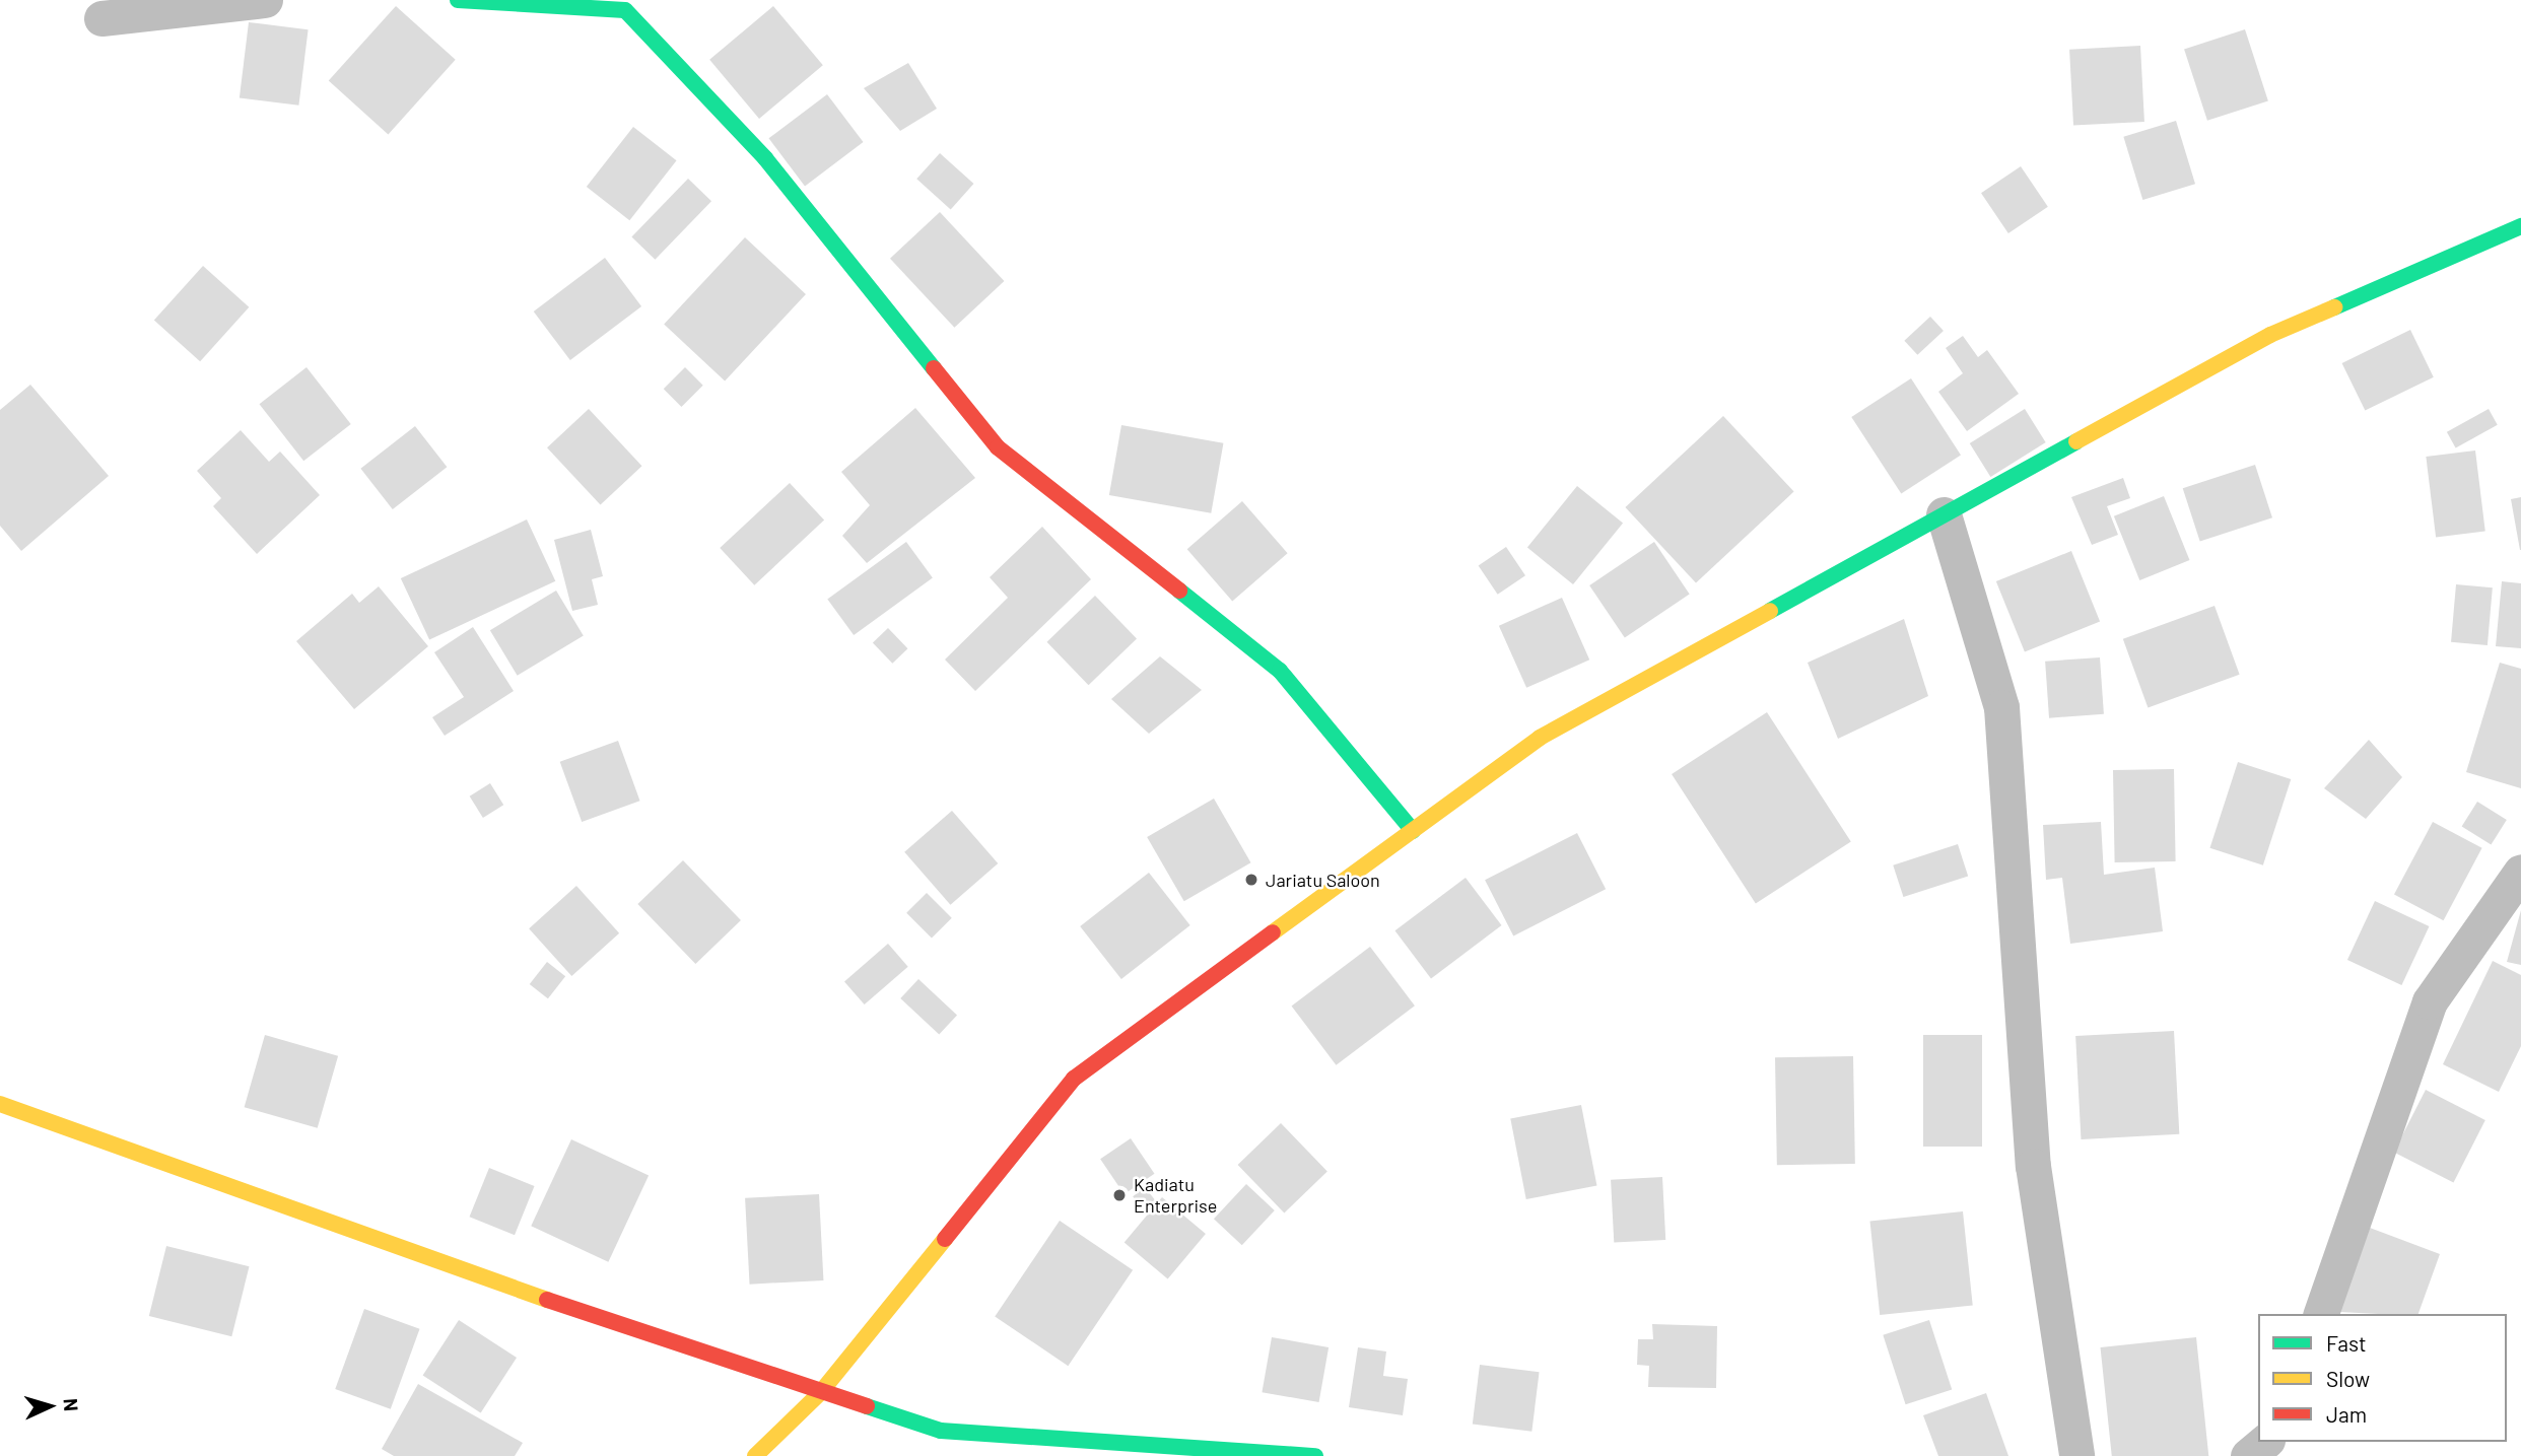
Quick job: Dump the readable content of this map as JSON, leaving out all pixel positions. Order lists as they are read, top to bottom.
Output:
{
  "places": ["Jariatu Saloon", "Kadiatu Enterprise"],
  "legend": ["Fast", "Slow", "Jam"],
  "north": "right"
}
